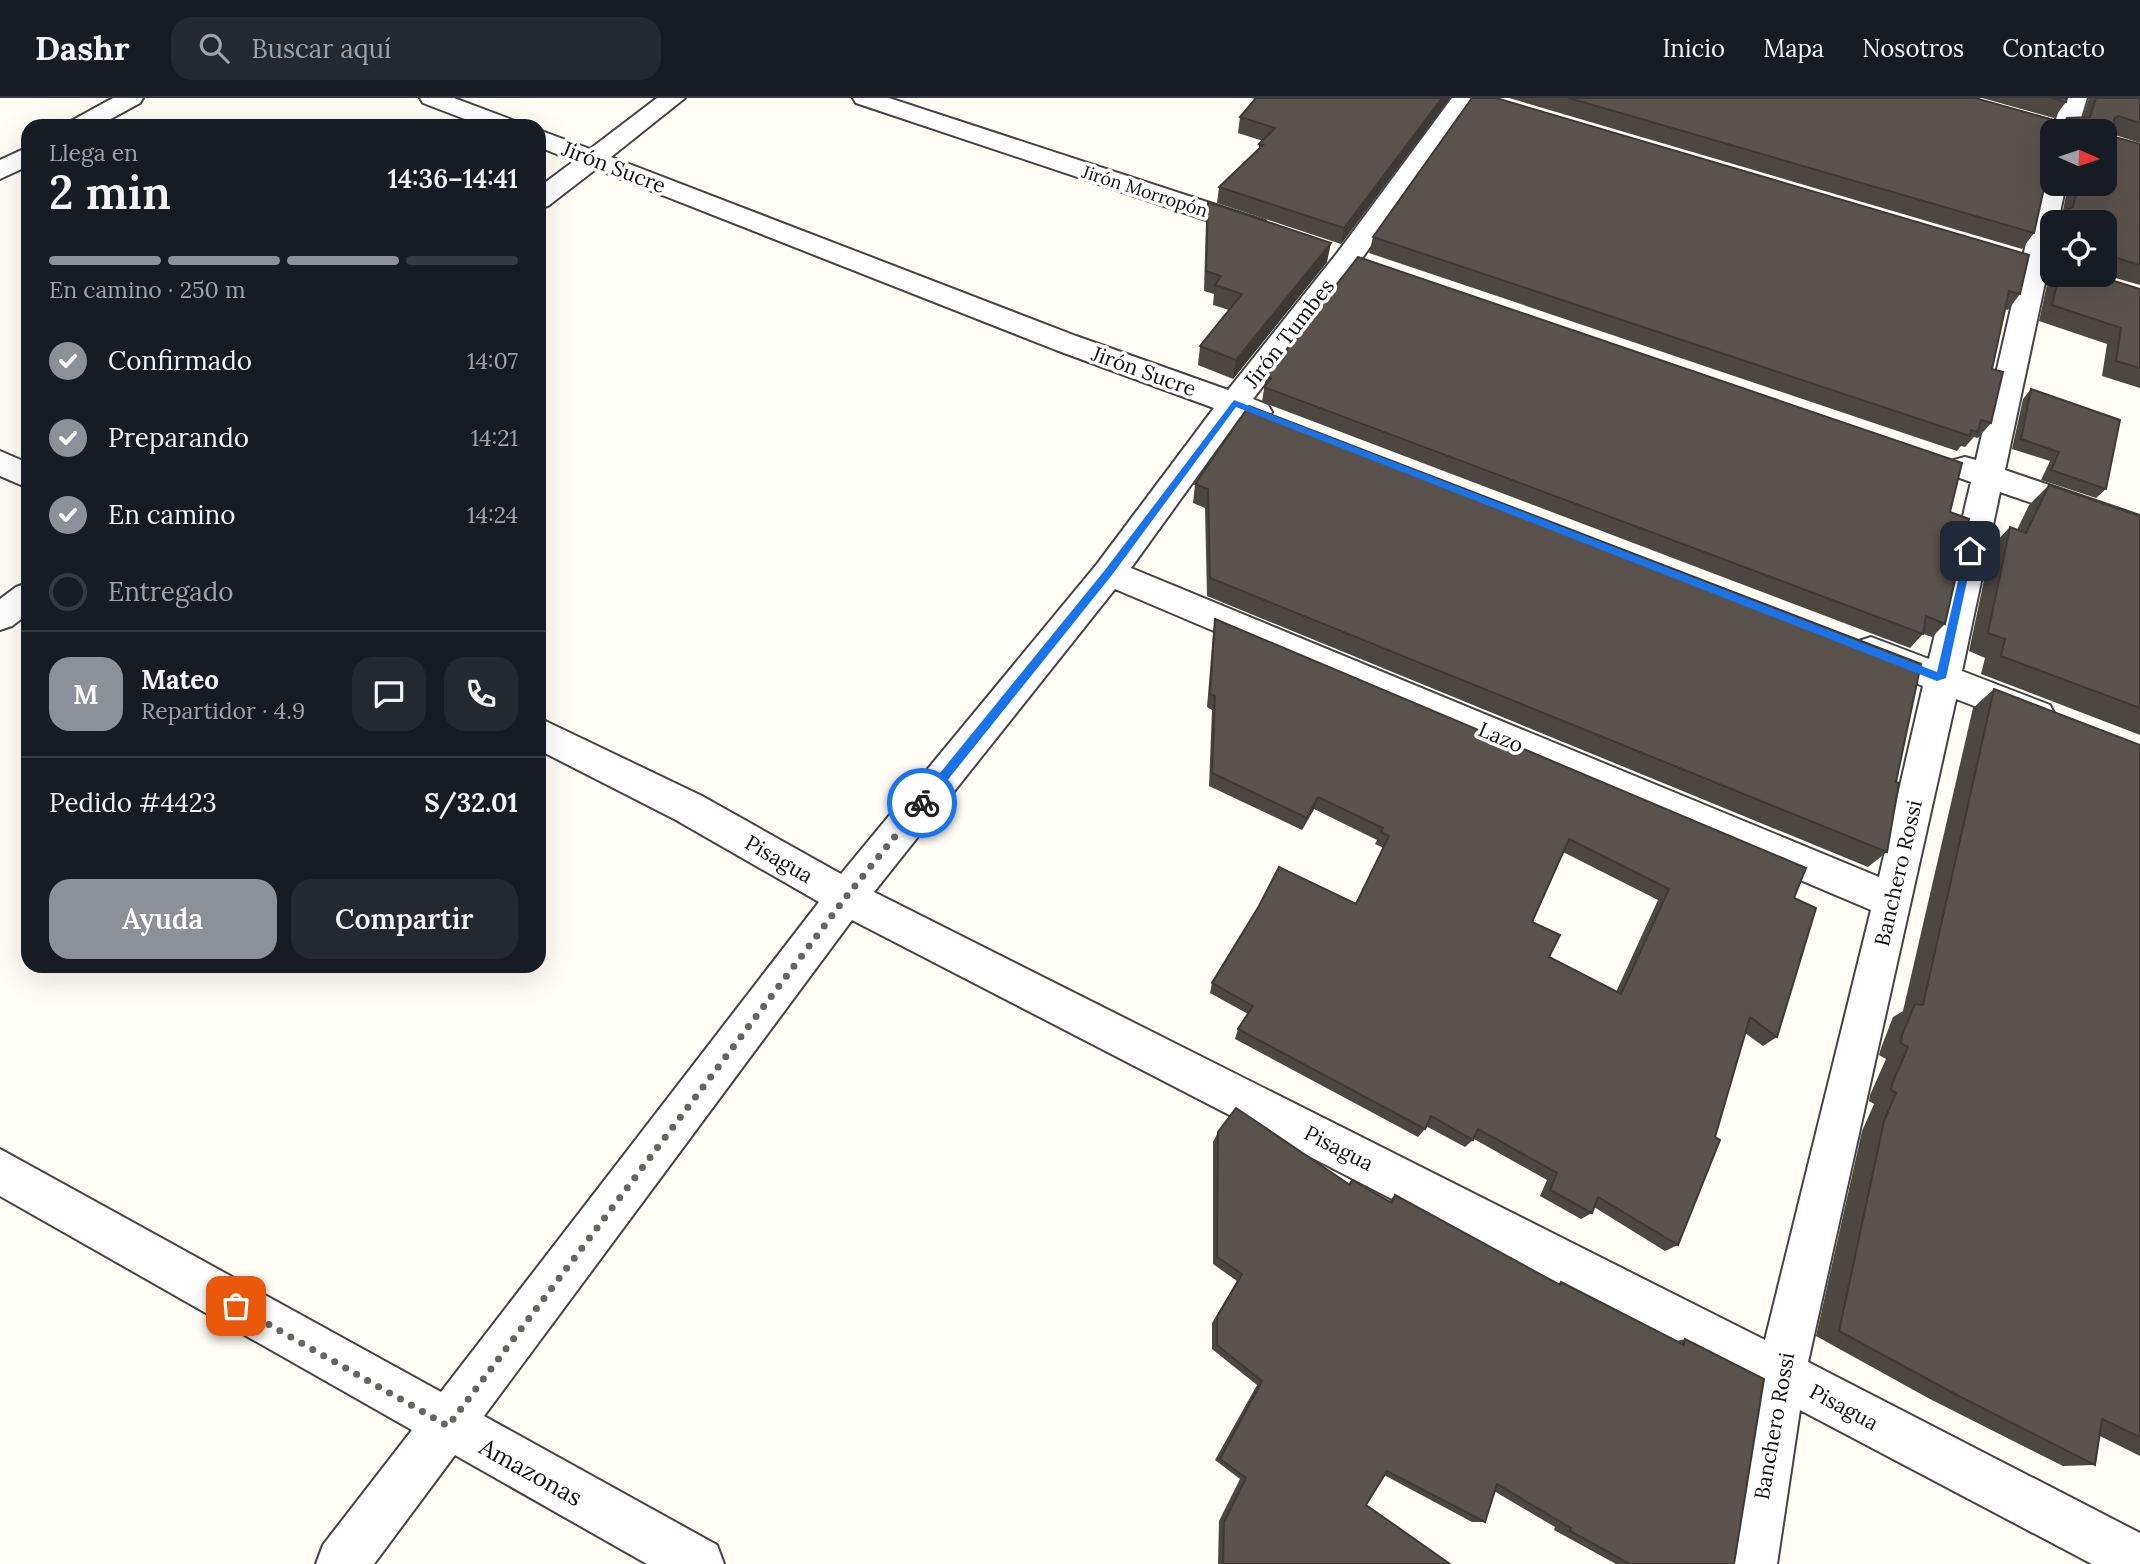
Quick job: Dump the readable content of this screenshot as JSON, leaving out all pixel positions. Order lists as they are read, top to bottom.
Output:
{
  "streets": {
    "street": [
      "Jirón Sucre",
      "Jirón Morropón",
      "Jirón Tumbes",
      "Lazo",
      "Pisagua",
      "Banchero Rossi",
      "Amazonas"
    ]
  },
  "crossings": [
    ["Jirón Sucre", "Jirón Tumbes"],
    ["Jirón Tumbes", "Lazo"],
    ["Jirón Tumbes", "Pisagua"],
    ["Jirón Tumbes", "Amazonas"],
    ["Lazo", "Banchero Rossi"],
    ["Pisagua", "Banchero Rossi"]
  ],
  "north": "right",
  "page": {
    "header": "Dashr",
    "search": "Buscar aquí",
    "nav": [
      "Inicio",
      "Mapa",
      "Nosotros",
      "Contacto"
    ],
    "heading": ["2 min", "Llega en", "14:36–14:41"],
    "panel": [
      "Mateo",
      "Repartidor · 4.9",
      "Pedido #4423",
      "S/32.01"
    ],
    "bar": "En camino · 250 m",
    "list": [
      ["Confirmado", "14:07"],
      ["Preparando", "14:21"],
      ["En camino", "14:24"],
      "Entregado"
    ],
    "round": "M",
    "buttons": ["Ayuda", "Compartir"]
  }
}
